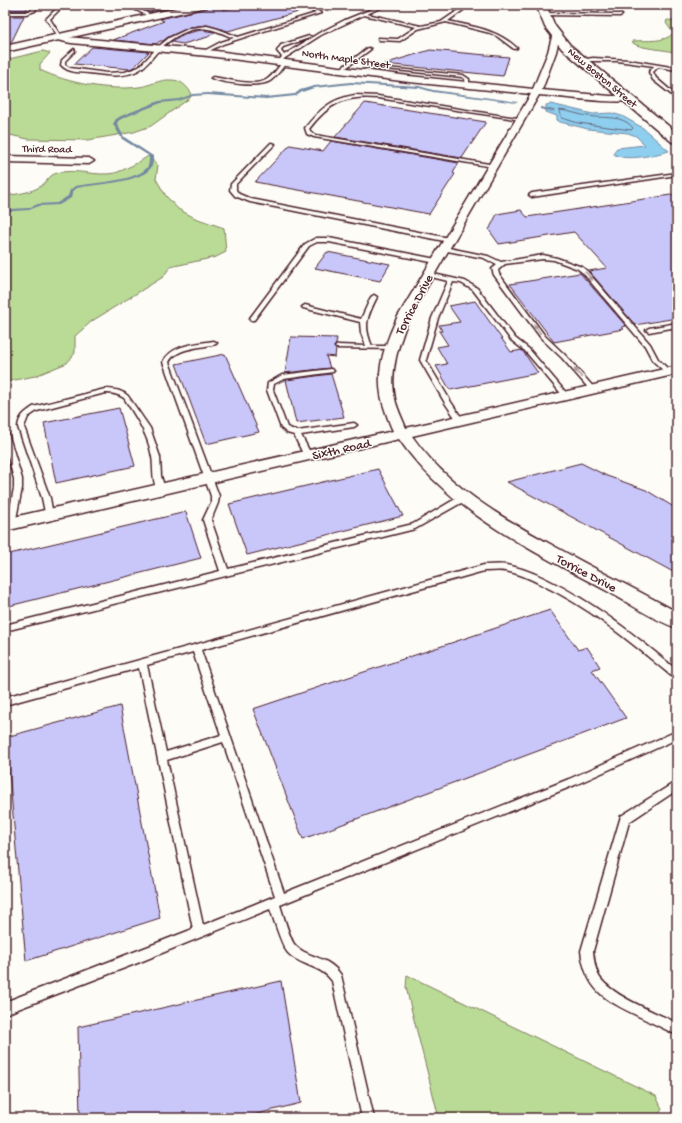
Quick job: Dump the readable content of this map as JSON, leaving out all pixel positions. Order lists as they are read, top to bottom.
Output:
{
  "streets": {
    "main road": ["New Boston Street"],
    "street": [
      "North Maple Street",
      "Third Road",
      "Torrice Drive",
      "Sixth Road"
    ]
  },
  "crossings": [
    ["North Maple Street", "New Boston Street"],
    ["North Maple Street", "Torrice Drive"],
    ["New Boston Street", "Torrice Drive"],
    ["Torrice Drive", "Sixth Road"]
  ]
}
